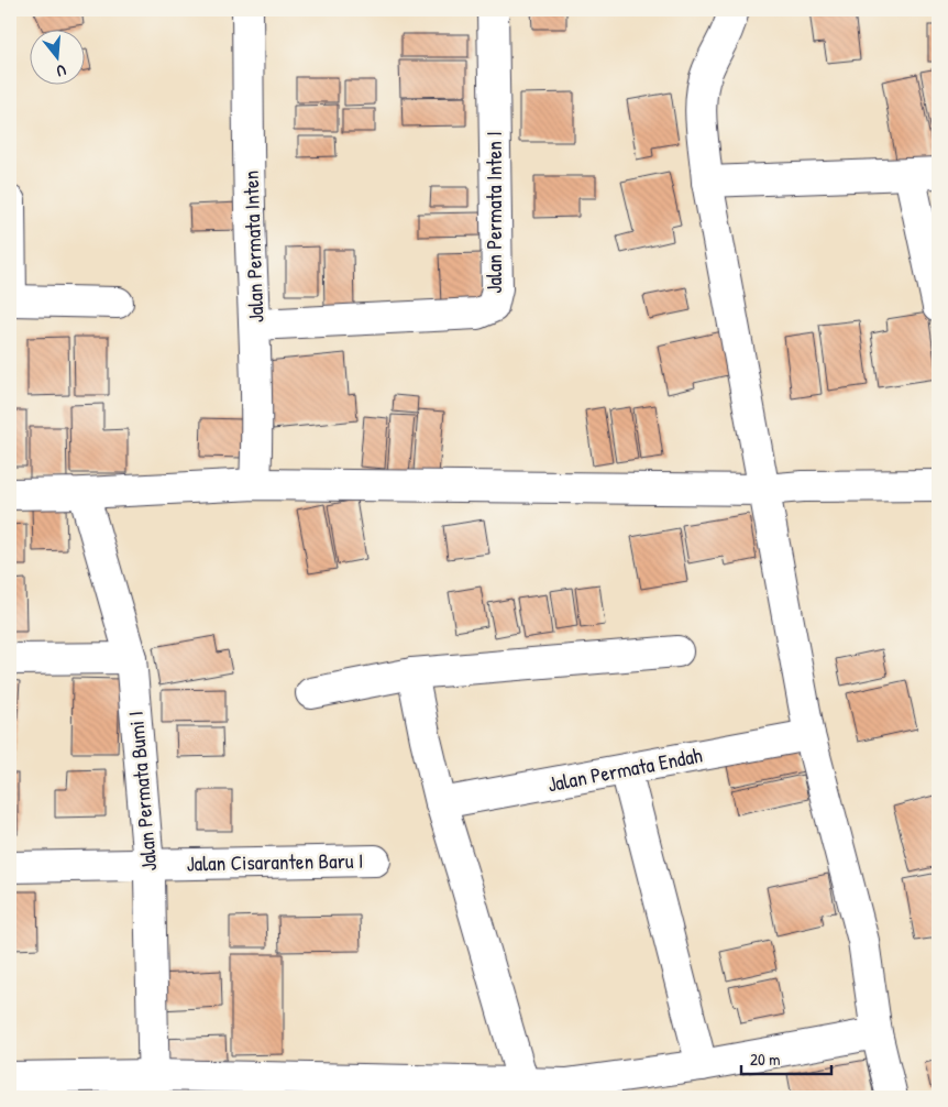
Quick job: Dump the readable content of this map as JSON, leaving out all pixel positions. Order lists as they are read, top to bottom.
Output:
{
  "streets": {
    "street": [
      "Jalan Permata Inten I",
      "Jalan Permata Inten",
      "Jalan Permata Endah",
      "Jalan Permata Bumi I",
      "Jalan Cisaranten Baru I"
    ]
  },
  "crossings": [
    ["Jalan Permata Inten I", "Jalan Permata Inten"],
    ["Jalan Permata Bumi I", "Jalan Cisaranten Baru I"]
  ],
  "scale_bar": "20 m",
  "north": "bottom"
}
